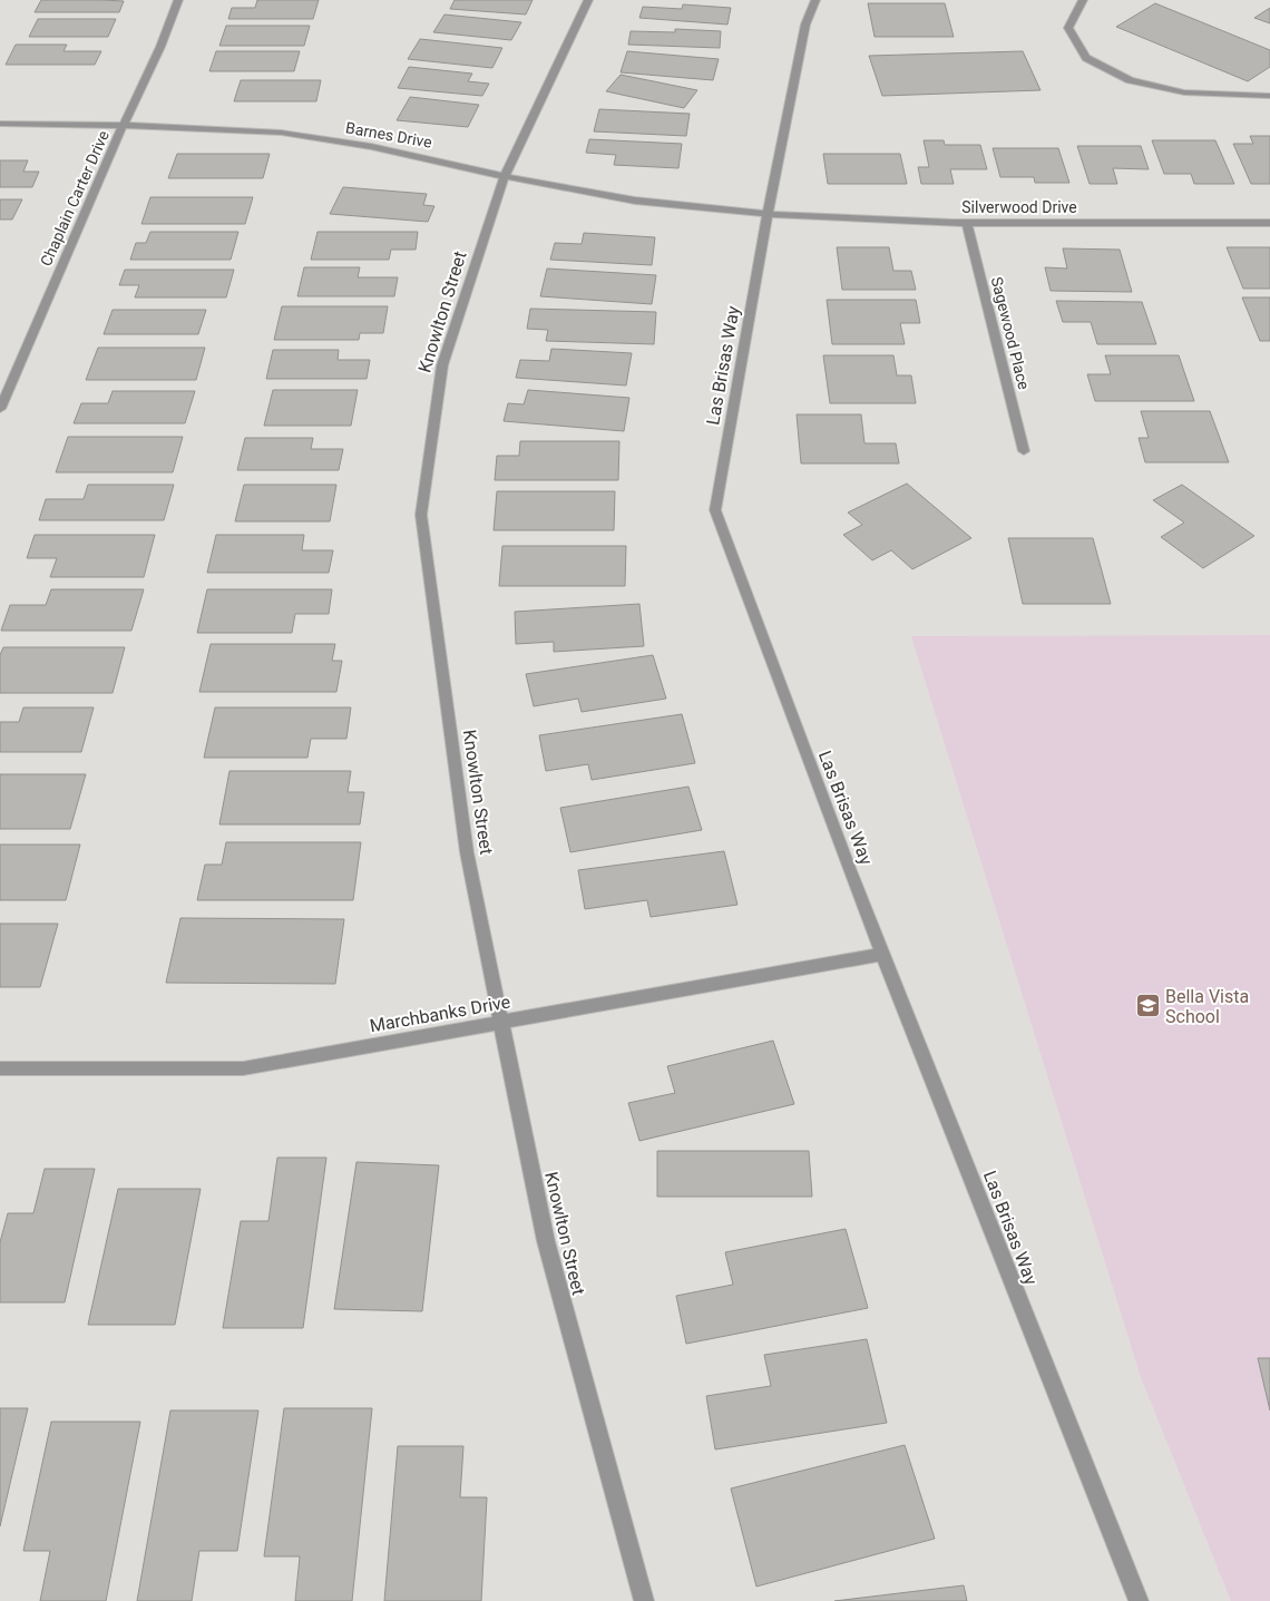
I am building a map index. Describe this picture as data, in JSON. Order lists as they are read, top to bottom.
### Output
{
  "streets": {
    "street": [
      "Barnes Drive",
      "Chaplain Carter Drive",
      "Silverwood Drive",
      "Knowlton Street",
      "Sagewood Place",
      "Las Brisas Way",
      "Marchbanks Drive"
    ]
  },
  "crossings": [
    ["Barnes Drive", "Chaplain Carter Drive"],
    ["Barnes Drive", "Silverwood Drive"],
    ["Barnes Drive", "Knowlton Street"],
    ["Barnes Drive", "Las Brisas Way"],
    ["Silverwood Drive", "Sagewood Place"],
    ["Silverwood Drive", "Las Brisas Way"],
    ["Knowlton Street", "Marchbanks Drive"],
    ["Las Brisas Way", "Marchbanks Drive"]
  ],
  "places": {
    "school or university": ["Bella Vista School"]
  }
}
